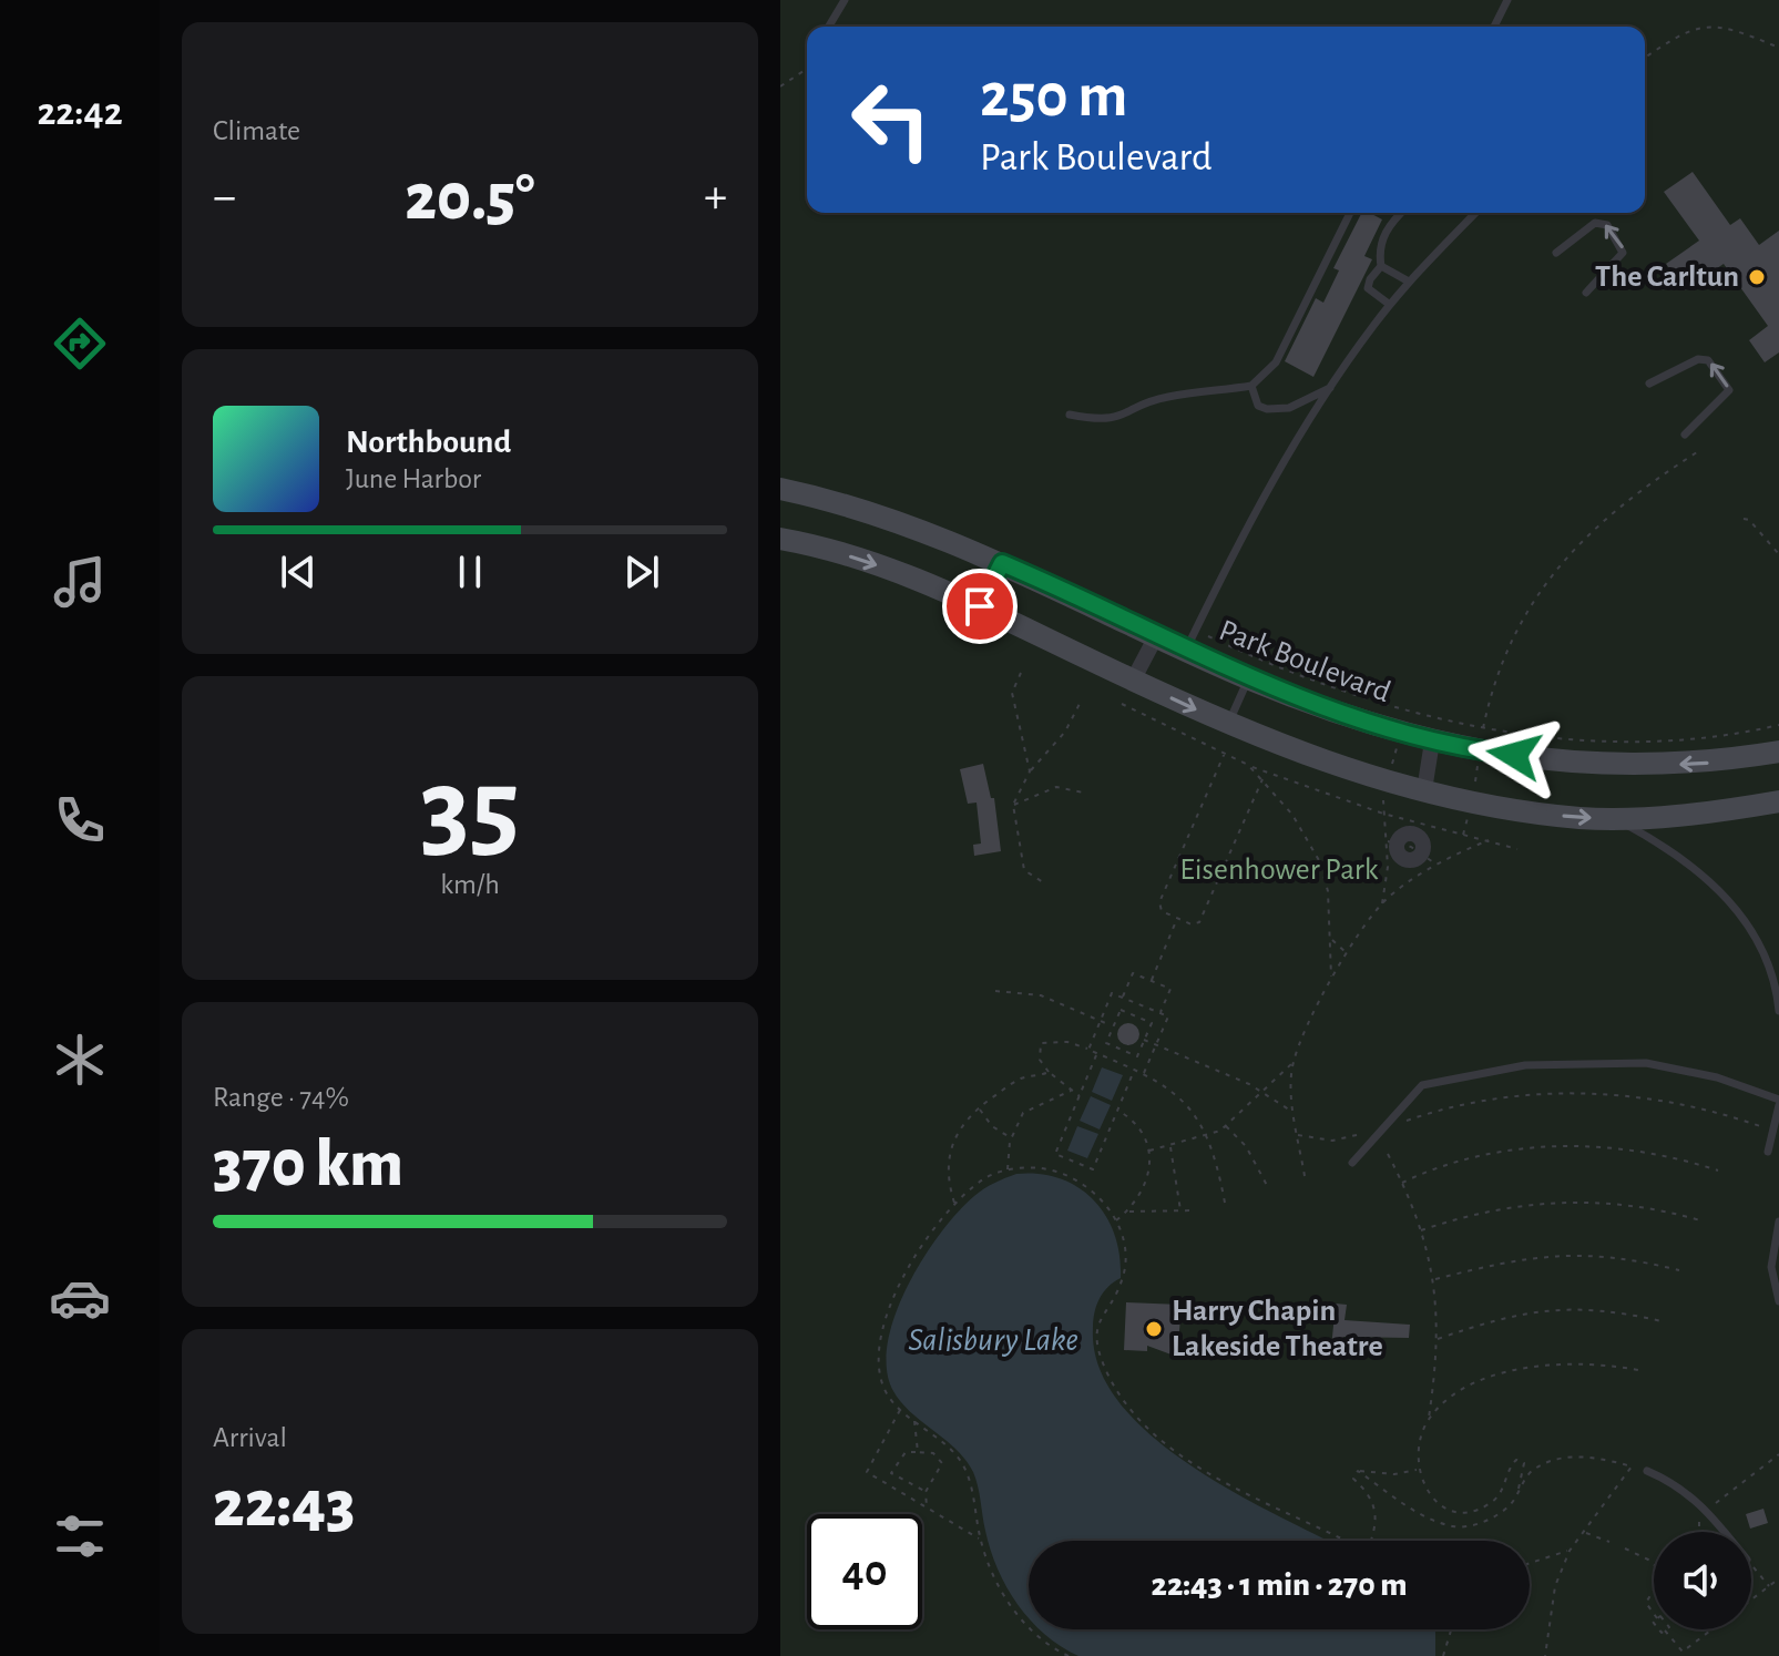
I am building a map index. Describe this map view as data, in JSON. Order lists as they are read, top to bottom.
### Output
{
  "streets": {
    "street": ["Park Boulevard"]
  },
  "water": ["Salisbury Lake"],
  "parks": ["Eisenhower Park"],
  "places": ["The Carltun", "Harry Chapin Lakeside Theatre"],
  "page": {
    "tabs": "22:42",
    "tile": [
      "Climate",
      ["35", "km/h"],
      ["Range · 74%", "370 km"],
      ["Arrival", "22:43"]
    ],
    "turn": ["250 m", "Park Boulevard"],
    "heat": ["−", "20.5°", "+"],
    "song": ["Northbound", "June Harbor"],
    "limit": "40",
    "trip": "22:43 · 1 min · 270 m"
  }
}
